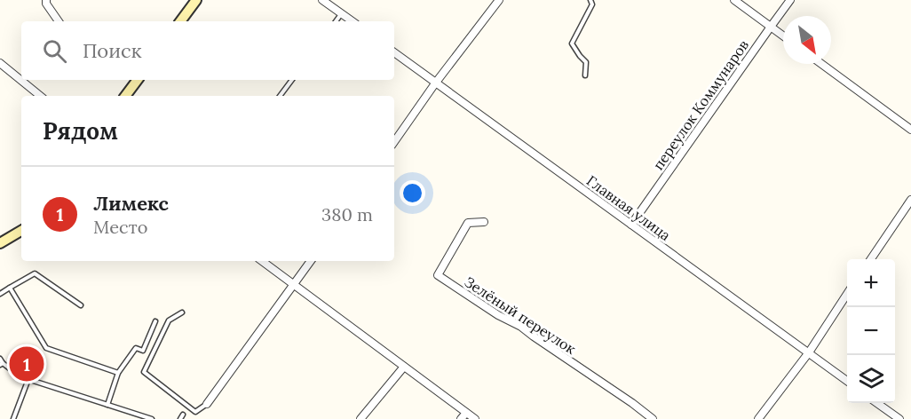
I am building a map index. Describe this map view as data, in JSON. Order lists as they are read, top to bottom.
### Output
{
  "streets": {
    "street": ["переулок Коммунаров", "Главная улица", "Зелёный переулок"]
  },
  "crossings": [
    ["переулок Коммунаров", "Главная улица"]
  ],
  "north": "bottom right",
  "page": {
    "search": "Поиск",
    "heading": "Рядом",
    "list": [
      {
        "mark": "1",
        "name": "Лимекс",
        "note": "Место",
        "value": "380 m"
      }
    ],
    "map_buttons": ["+", "−"],
    "pins": "1"
  }
}
